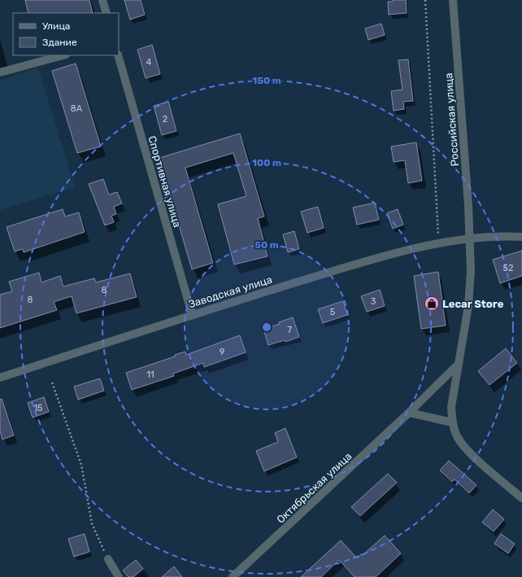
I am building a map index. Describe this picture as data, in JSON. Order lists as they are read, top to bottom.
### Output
{
  "streets": {
    "street": [
      "Российская улица",
      "Спортивная улица",
      "Заводская улица",
      "Октябрьская улица"
    ]
  },
  "crossings": [
    ["Российская улица", "Заводская улица"],
    ["Российская улица", "Октябрьская улица"],
    ["Спортивная улица", "Заводская улица"]
  ],
  "places": {
    "shop": ["Lecar Store"]
  },
  "house_numbers": [
    "4",
    "8А",
    "2",
    "52",
    "8",
    "8",
    "3",
    "5",
    "7",
    "9",
    "11",
    "15"
  ],
  "legend": ["Улица", "Здание"],
  "rings": ["150 m", "100 m", "50 m"]
}
